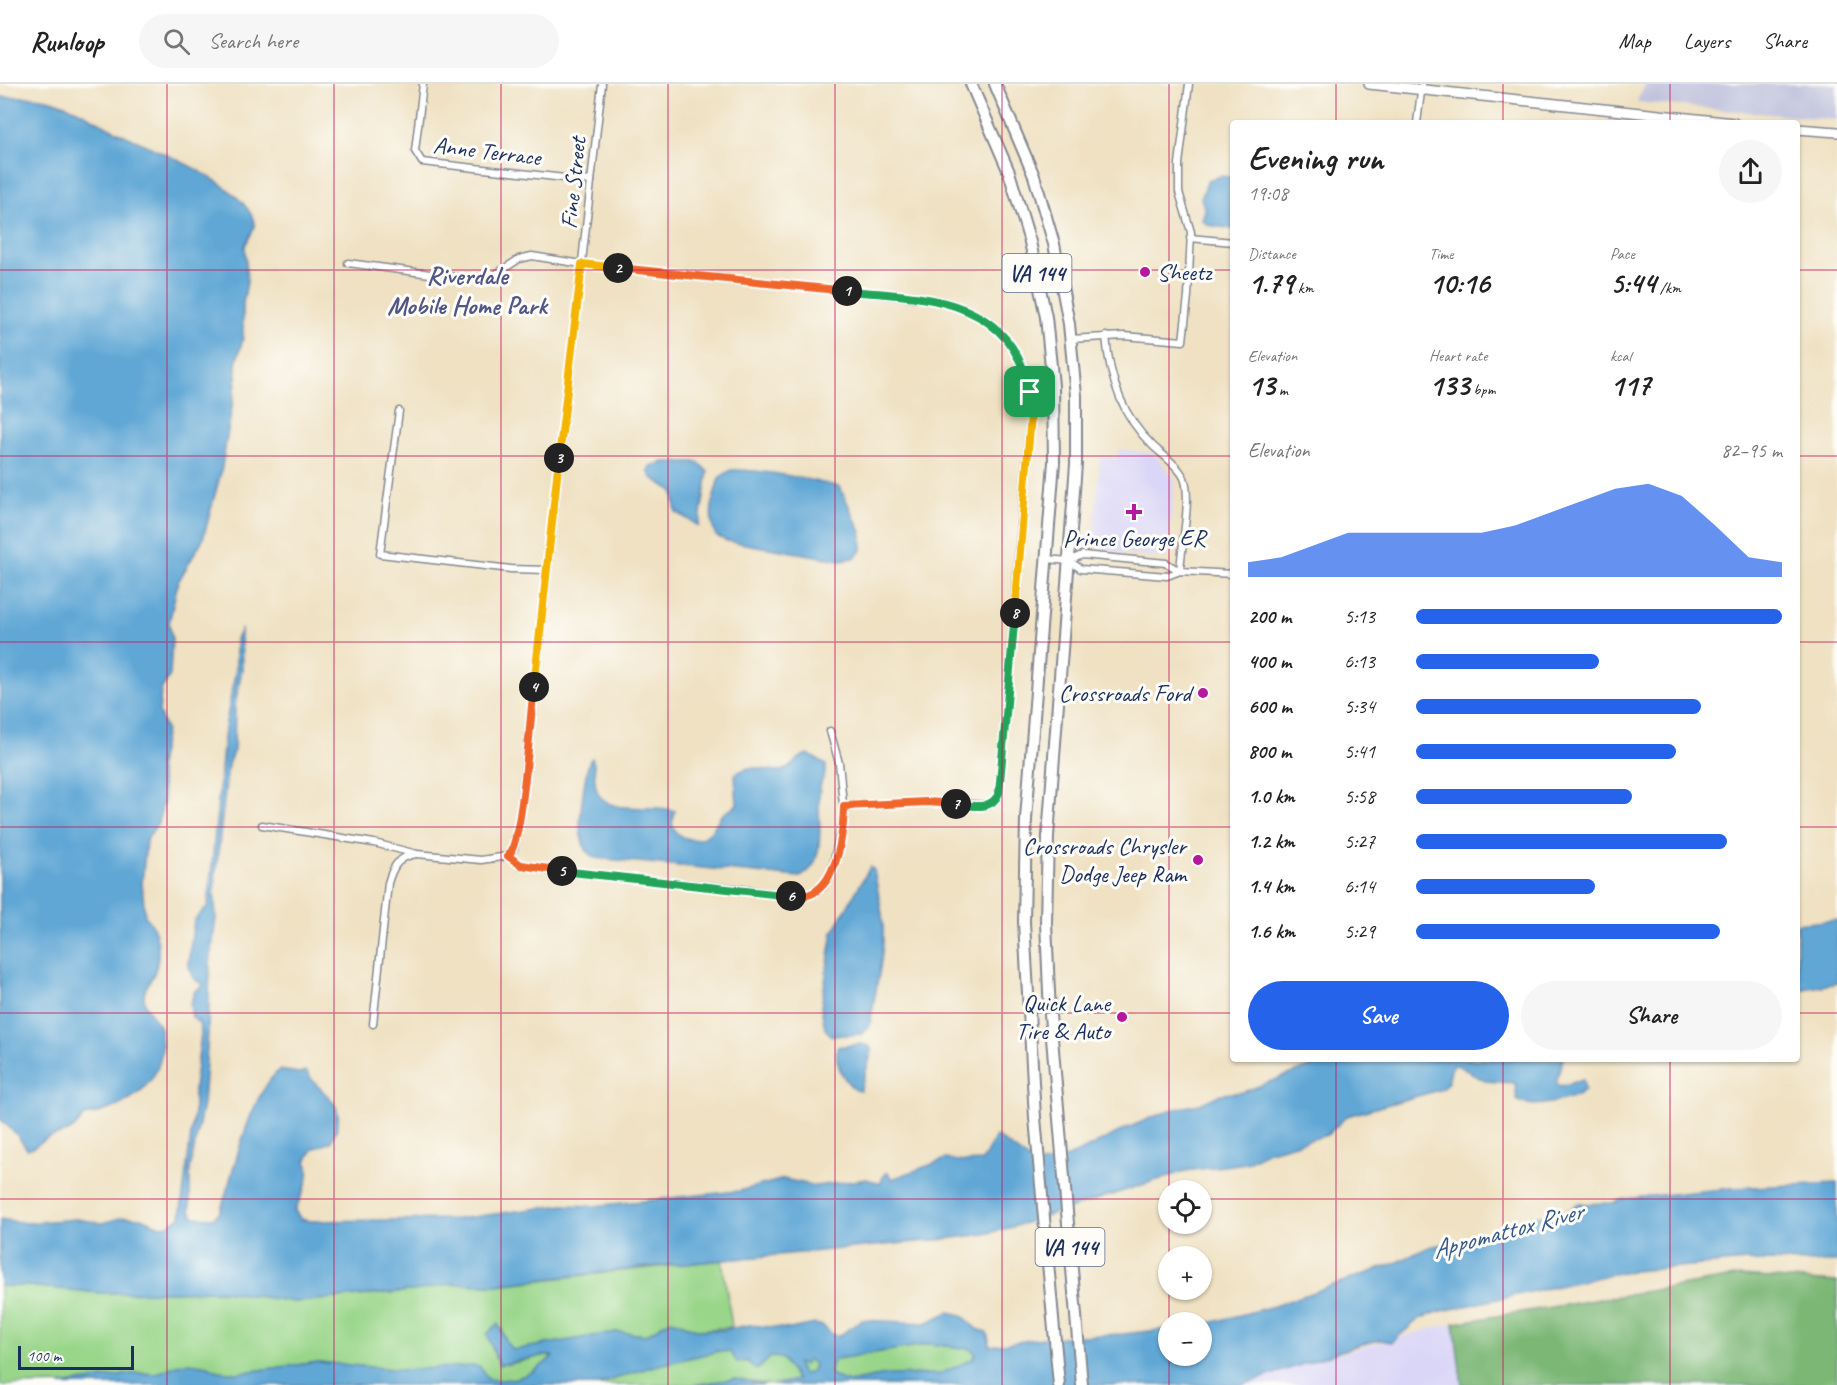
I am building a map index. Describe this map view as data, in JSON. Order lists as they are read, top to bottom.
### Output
{
  "streets": {
    "main road": ["VA 144"],
    "street": ["Anne Terrace", "Fine Street"]
  },
  "crossings": [
    ["Anne Terrace", "Fine Street"]
  ],
  "districts": ["Riverdale Mobile Home Park"],
  "water": ["Appomattox River"],
  "places": {
    "other": [
      "Sheetz",
      "Crossroads Ford",
      "Crossroads Chrysler Dodge Jeep Ram",
      "Quick Lane Tire & Auto"
    ],
    "health": ["Prince George ER"]
  },
  "scale_bar": "100 m",
  "page": {
    "header": "Runloop",
    "search": "Search here",
    "nav": ["Map", "Layers", "Share"],
    "heading": ["Evening run", "19:08"],
    "stats": [
      ["Distance", "1.79 km"],
      ["Time", "10:16"],
      ["Pace", "5:44 /km"],
      ["Elevation", "13 m"],
      ["Heart rate", "133 bpm"],
      ["kcal", "117"]
    ],
    "pins": [
      "2",
      "1",
      "3",
      "8",
      "4",
      "7",
      "5",
      "6"
    ],
    "chart": ["Elevation", "82–95 m"],
    "list": [
      {
        "name": "200 m",
        "note": "5:13"
      },
      {
        "name": "400 m",
        "note": "6:13"
      },
      {
        "name": "600 m",
        "note": "5:34"
      },
      {
        "name": "800 m",
        "note": "5:41"
      },
      {
        "name": "1.0 km",
        "note": "5:58"
      },
      {
        "name": "1.2 km",
        "note": "5:27"
      },
      {
        "name": "1.4 km",
        "note": "6:14"
      },
      {
        "name": "1.6 km",
        "note": "5:29"
      }
    ],
    "buttons": ["Save", "Share"],
    "map_buttons": ["+", "−"],
    "scale": "100 m"
  }
}
